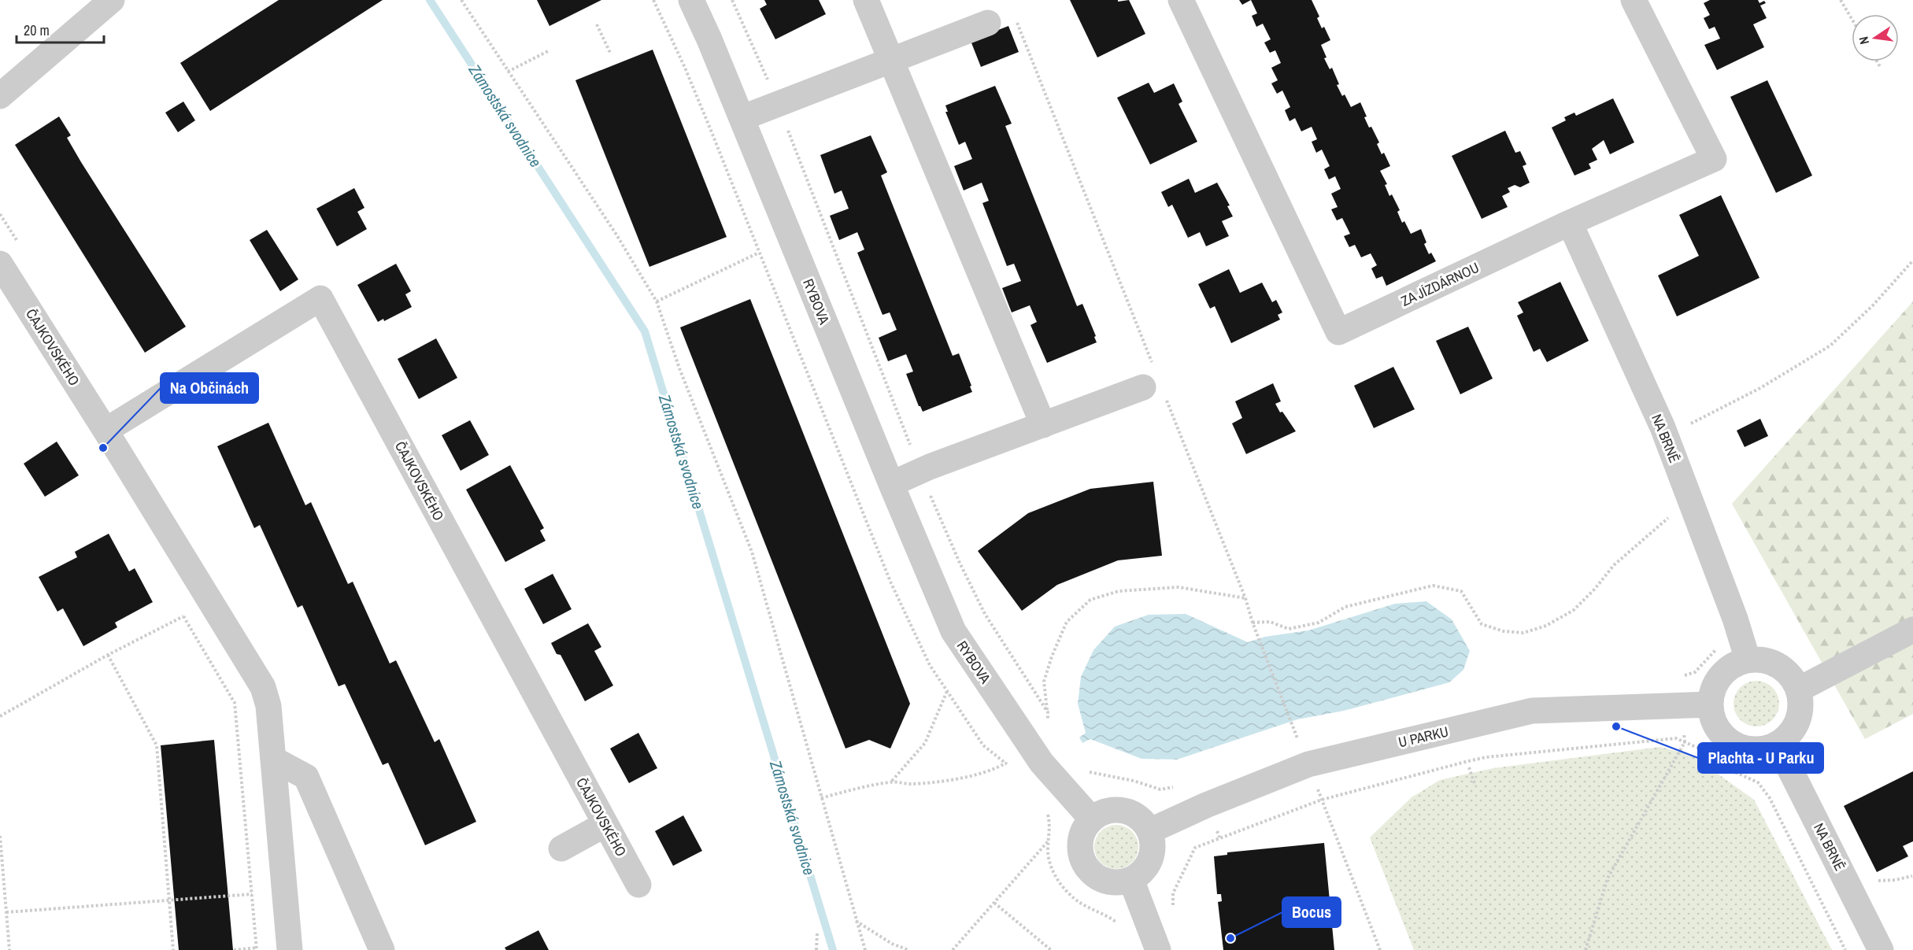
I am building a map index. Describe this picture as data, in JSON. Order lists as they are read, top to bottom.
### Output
{
  "streets": {
    "street": [
      "ZA JÍZDÁRNOU",
      "RYBOVA",
      "ČAJKOVSKÉHO",
      "NA BRNĚ",
      "U PARKU"
    ]
  },
  "crossings": [
    ["ZA JÍZDÁRNOU", "NA BRNĚ"],
    ["RYBOVA", "U PARKU"],
    ["NA BRNĚ", "U PARKU"]
  ],
  "water": ["Zámostská svodnice"],
  "places": ["Na Občinách", "Plachta - U Parku", "Bocus"],
  "scale_bar": "20 m",
  "north": "left"
}
